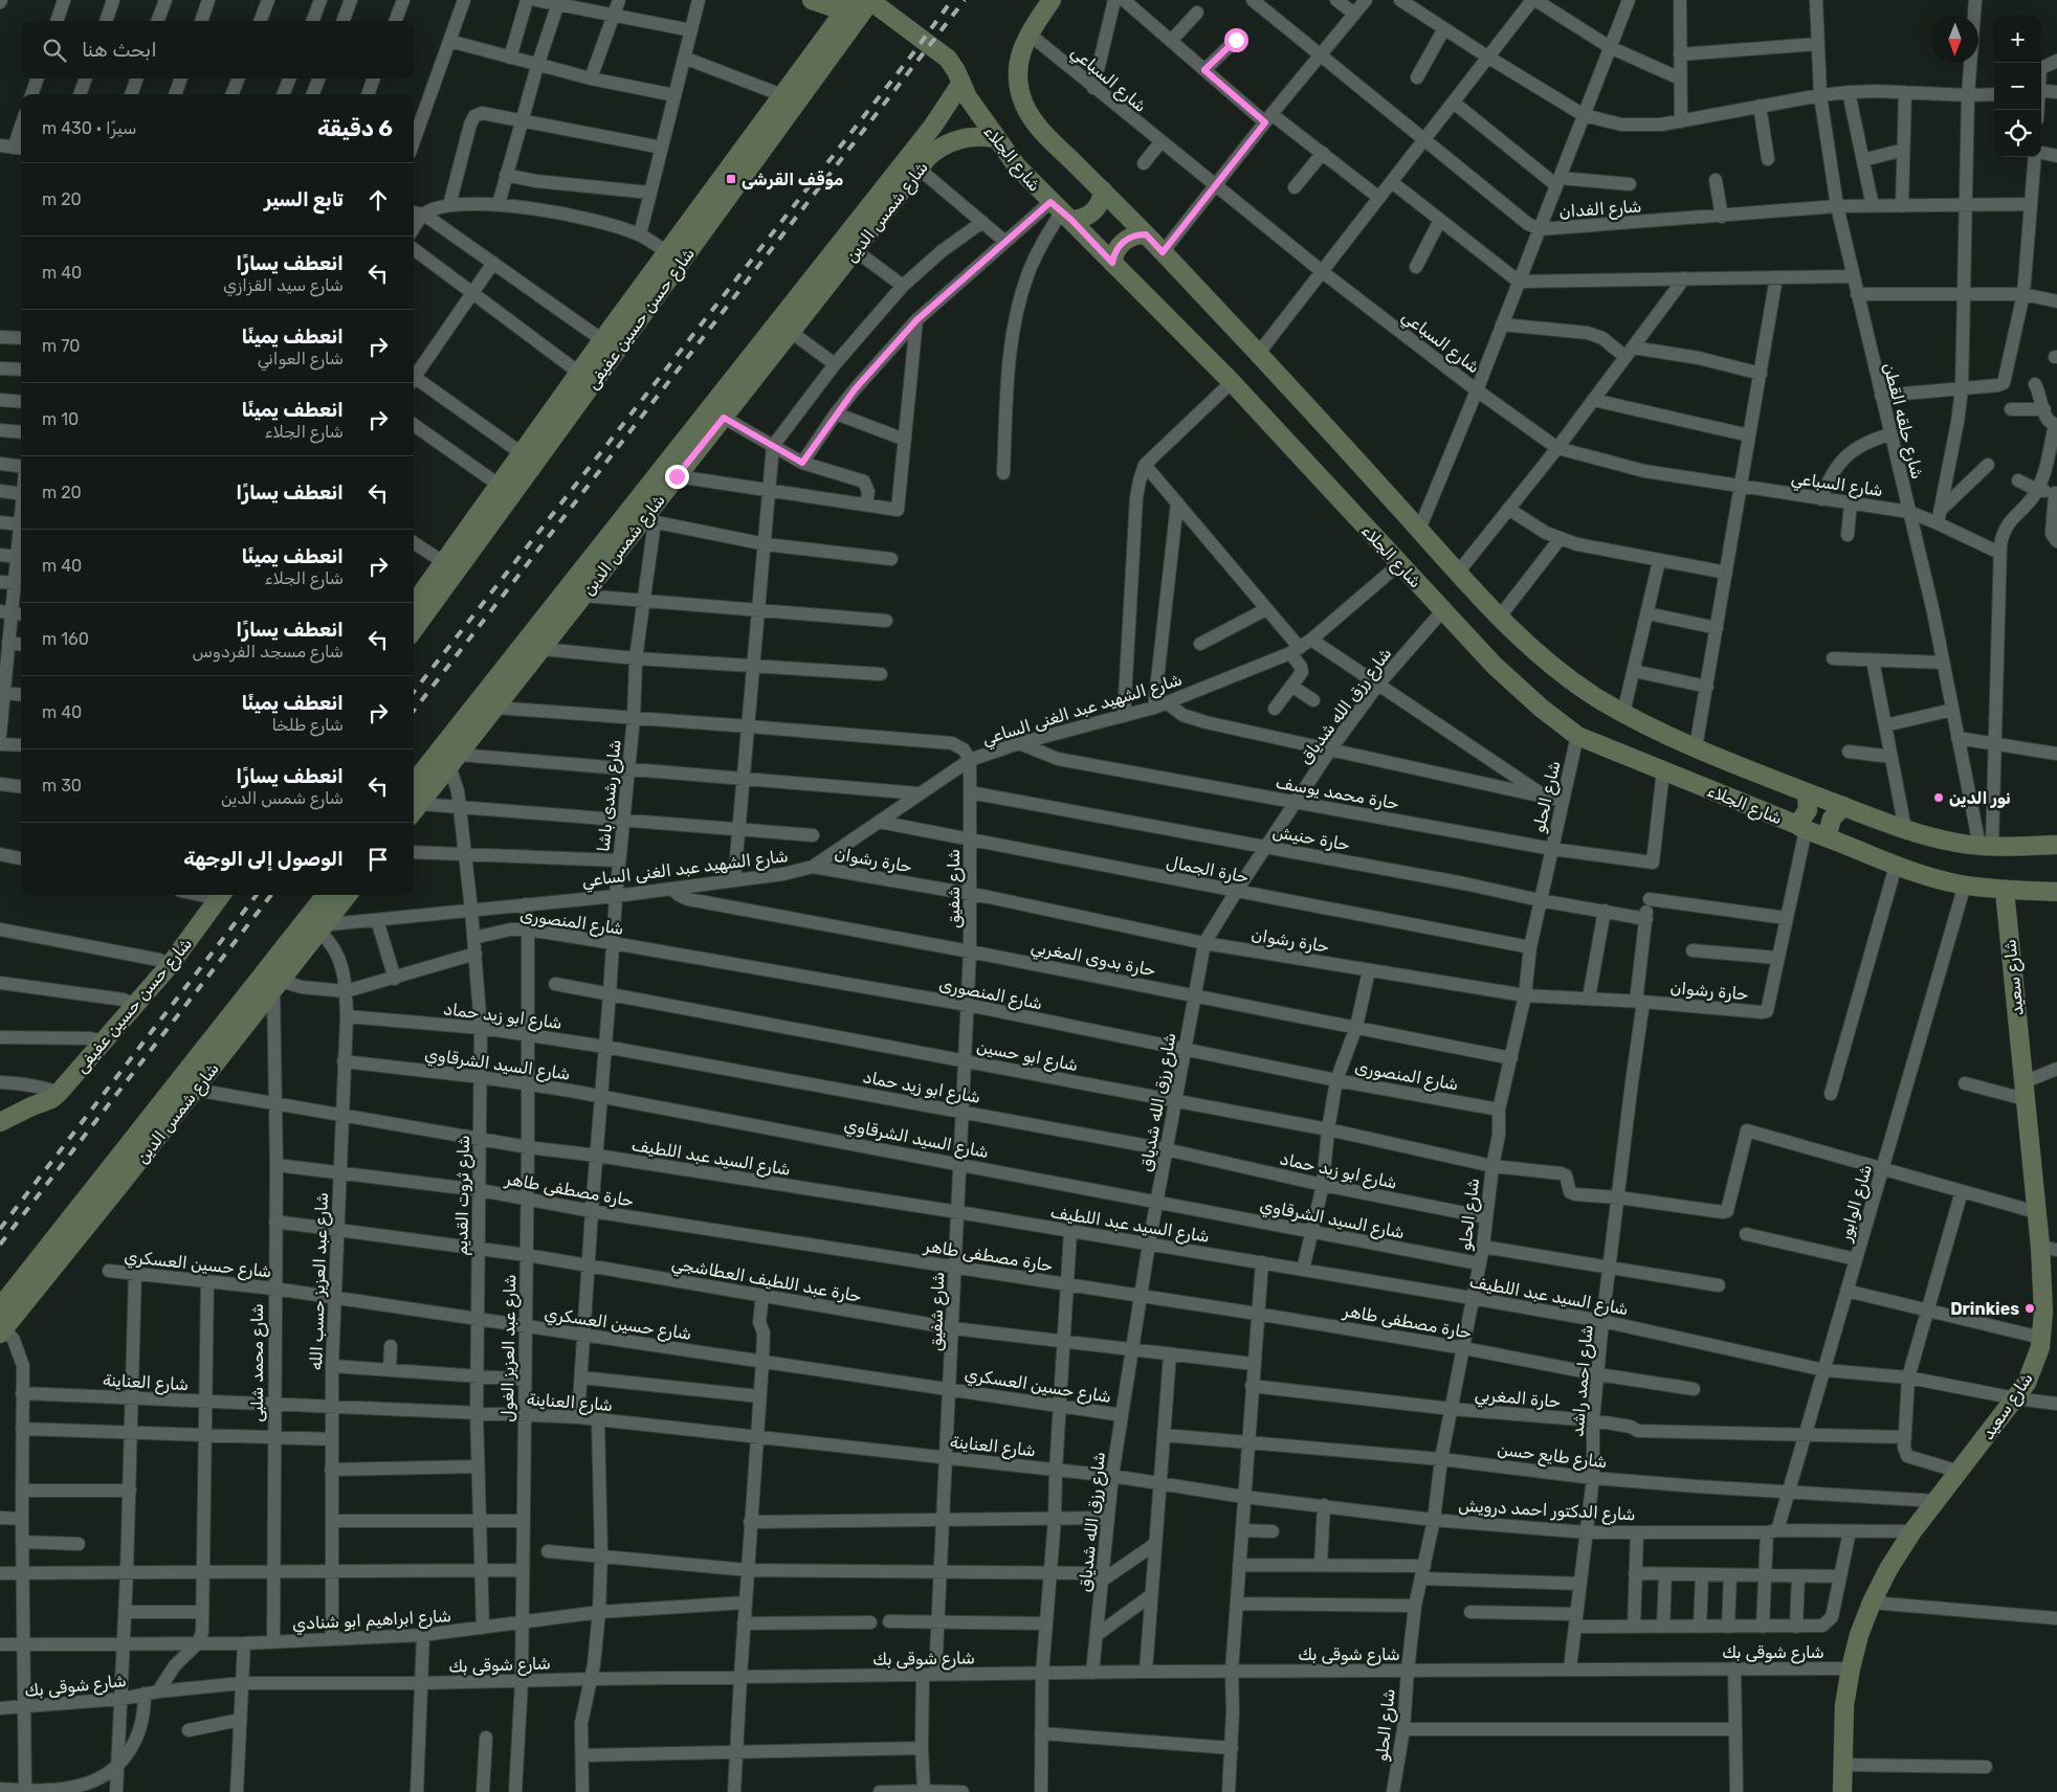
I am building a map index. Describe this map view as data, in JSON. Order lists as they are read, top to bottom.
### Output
{
  "streets": {
    "street": [
      "شارع السباعي",
      "شارع الجلاء",
      "شارع الفدان",
      "شارع شمس الدين",
      "شارع حسن حسين عفيفى",
      "شارع حلقه القطن",
      "شارع رزق الله شدياق",
      "شارع الشهيد عبد الغنى الساعي",
      "حارة محمد يوسف",
      "شارع رشدى باشا",
      "شارع الحلو",
      "حارة حنيش",
      "حارة رشوان",
      "حارة الجمال",
      "شارع شفيق",
      "شارع المنصورى",
      "حارة بدوى المغربي",
      "شارع سعيد",
      "شارع ابو زيد حماد",
      "شارع ابو حسين",
      "شارع السيد الشرقاوي",
      "شارع السيد عبد اللطيف",
      "حارة مصطفى طاهر",
      "شارع ثروت القديم",
      "شارع الوابور",
      "شارع حسين العسكري",
      "حارة عبد اللطيف العطاشجي",
      "شارع عبد العزيز حسب الله",
      "شارع عبد العزيز الغول",
      "شارع محمد شلبى",
      "شارع احمد راشد",
      "شارع العناينة",
      "حارة المغربي",
      "شارع طايع حسن",
      "شارع الدكتور احمد درويش",
      "شارع ابراهيم ابو شنادي",
      "شارع شوقى بك"
    ]
  },
  "crossings": [
    ["شارع السباعي", "شارع الجلاء"],
    ["شارع السباعي", "شارع حلقه القطن"],
    ["شارع الجلاء", "شارع شمس الدين"],
    ["شارع الجلاء", "شارع حسن حسين عفيفى"],
    ["شارع الجلاء", "شارع حلقه القطن"],
    ["شارع الجلاء", "شارع رزق الله شدياق"],
    ["شارع الجلاء", "شارع الشهيد عبد الغنى الساعي"],
    ["شارع الجلاء", "حارة محمد يوسف"],
    ["شارع الجلاء", "شارع الحلو"],
    ["شارع الجلاء", "شارع سعيد"],
    ["شارع الجلاء", "شارع الوابور"],
    ["شارع الفدان", "شارع حلقه القطن"],
    ["شارع شمس الدين", "شارع الشهيد عبد الغنى الساعي"],
    ["شارع شمس الدين", "شارع رشدى باشا"],
    ["شارع شمس الدين", "شارع السيد عبد اللطيف"],
    ["شارع شمس الدين", "شارع ثروت القديم"],
    ["شارع شمس الدين", "شارع عبد العزيز حسب الله"],
    ["شارع شمس الدين", "شارع محمد شلبى"],
    ["شارع رزق الله شدياق", "حارة محمد يوسف"],
    ["شارع رزق الله شدياق", "حارة حنيش"],
    ["شارع رزق الله شدياق", "حارة رشوان"],
    ["شارع رزق الله شدياق", "حارة الجمال"],
    ["شارع رزق الله شدياق", "شارع المنصورى"],
    ["شارع رزق الله شدياق", "حارة بدوى المغربي"],
    ["شارع رزق الله شدياق", "شارع ابو زيد حماد"],
    ["شارع رزق الله شدياق", "شارع ابو حسين"],
    ["شارع رزق الله شدياق", "شارع السيد الشرقاوي"],
    ["شارع رزق الله شدياق", "شارع السيد عبد اللطيف"],
    ["شارع رزق الله شدياق", "حارة مصطفى طاهر"],
    ["شارع رزق الله شدياق", "شارع حسين العسكري"],
    ["شارع رزق الله شدياق", "حارة عبد اللطيف العطاشجي"],
    ["شارع رزق الله شدياق", "شارع العناينة"],
    ["شارع رزق الله شدياق", "شارع شوقى بك"],
    ["شارع الشهيد عبد الغنى الساعي", "حارة محمد يوسف"],
    ["شارع الشهيد عبد الغنى الساعي", "شارع رشدى باشا"],
    ["شارع الشهيد عبد الغنى الساعي", "حارة رشوان"],
    ["شارع الشهيد عبد الغنى الساعي", "حارة الجمال"],
    ["شارع الشهيد عبد الغنى الساعي", "شارع شفيق"],
    ["شارع الشهيد عبد الغنى الساعي", "حارة بدوى المغربي"],
    ["شارع الشهيد عبد الغنى الساعي", "شارع ثروت القديم"],
    ["شارع الشهيد عبد الغنى الساعي", "شارع عبد العزيز حسب الله"],
    ["شارع الشهيد عبد الغنى الساعي", "شارع عبد العزيز الغول"],
    ["حارة محمد يوسف", "شارع الحلو"],
    ["شارع رشدى باشا", "شارع المنصورى"],
    ["شارع رشدى باشا", "شارع ابو زيد حماد"],
    ["شارع رشدى باشا", "شارع ابو حسين"],
    ["شارع رشدى باشا", "شارع السيد الشرقاوي"],
    ["شارع رشدى باشا", "شارع السيد عبد اللطيف"],
    ["شارع رشدى باشا", "حارة مصطفى طاهر"],
    ["شارع رشدى باشا", "شارع حسين العسكري"],
    ["شارع رشدى باشا", "حارة عبد اللطيف العطاشجي"],
    ["شارع رشدى باشا", "شارع العناينة"],
    ["شارع الحلو", "حارة حنيش"],
    ["شارع الحلو", "حارة رشوان"],
    ["شارع الحلو", "حارة الجمال"],
    ["شارع الحلو", "شارع المنصورى"],
    ["شارع الحلو", "حارة بدوى المغربي"],
    ["شارع الحلو", "شارع ابو زيد حماد"],
    ["شارع الحلو", "شارع ابو حسين"],
    ["شارع الحلو", "شارع السيد الشرقاوي"],
    ["شارع الحلو", "شارع السيد عبد اللطيف"],
    ["شارع الحلو", "حارة مصطفى طاهر"],
    ["شارع الحلو", "حارة المغربي"],
    ["شارع الحلو", "شارع طايع حسن"],
    ["شارع الحلو", "شارع الدكتور احمد درويش"],
    ["شارع الحلو", "شارع شوقى بك"],
    ["حارة حنيش", "شارع شفيق"],
    ["حارة حنيش", "شارع احمد راشد"],
    ["حارة رشوان", "شارع شفيق"],
    ["حارة رشوان", "شارع احمد راشد"],
    ["حارة الجمال", "شارع شفيق"],
    ["شارع شفيق", "شارع المنصورى"],
    ["شارع شفيق", "حارة بدوى المغربي"],
    ["شارع شفيق", "شارع ابو زيد حماد"],
    ["شارع شفيق", "شارع ابو حسين"],
    ["شارع شفيق", "شارع السيد الشرقاوي"],
    ["شارع شفيق", "شارع السيد عبد اللطيف"],
    ["شارع شفيق", "حارة مصطفى طاهر"],
    ["شارع شفيق", "شارع حسين العسكري"],
    ["شارع شفيق", "حارة عبد اللطيف العطاشجي"],
    ["شارع شفيق", "شارع العناينة"],
    ["شارع شفيق", "شارع شوقى بك"],
    ["شارع المنصورى", "شارع ثروت القديم"],
    ["شارع المنصورى", "شارع عبد العزيز الغول"],
    ["شارع سعيد", "شارع السيد عبد اللطيف"],
    ["شارع سعيد", "شارع طايع حسن"],
    ["شارع سعيد", "شارع الدكتور احمد درويش"],
    ["شارع سعيد", "شارع شوقى بك"],
    ["شارع ابو زيد حماد", "شارع ثروت القديم"],
    ["شارع ابو زيد حماد", "شارع عبد العزيز حسب الله"],
    ["شارع ابو زيد حماد", "شارع عبد العزيز الغول"],
    ["شارع ابو حسين", "شارع احمد راشد"],
    ["شارع السيد الشرقاوي", "شارع ثروت القديم"],
    ["شارع السيد الشرقاوي", "شارع عبد العزيز حسب الله"],
    ["شارع السيد الشرقاوي", "شارع عبد العزيز الغول"],
    ["شارع السيد عبد اللطيف", "شارع ثروت القديم"],
    ["شارع السيد عبد اللطيف", "شارع الوابور"],
    ["شارع السيد عبد اللطيف", "شارع عبد العزيز حسب الله"],
    ["شارع السيد عبد اللطيف", "شارع عبد العزيز الغول"],
    ["شارع السيد عبد اللطيف", "شارع محمد شلبى"],
    ["شارع السيد عبد اللطيف", "شارع احمد راشد"],
    ["حارة مصطفى طاهر", "شارع ثروت القديم"],
    ["حارة مصطفى طاهر", "شارع عبد العزيز حسب الله"],
    ["حارة مصطفى طاهر", "شارع عبد العزيز الغول"],
    ["حارة مصطفى طاهر", "شارع محمد شلبى"],
    ["حارة مصطفى طاهر", "شارع احمد راشد"],
    ["شارع ثروت القديم", "شارع حسين العسكري"],
    ["شارع ثروت القديم", "حارة عبد اللطيف العطاشجي"],
    ["شارع ثروت القديم", "شارع العناينة"],
    ["شارع ثروت القديم", "شارع ابراهيم ابو شنادي"],
    ["شارع الوابور", "حارة المغربي"],
    ["شارع الوابور", "شارع طايع حسن"],
    ["شارع الوابور", "شارع الدكتور احمد درويش"],
    ["شارع حسين العسكري", "شارع عبد العزيز حسب الله"],
    ["شارع حسين العسكري", "شارع عبد العزيز الغول"],
    ["شارع حسين العسكري", "شارع محمد شلبى"],
    ["حارة عبد اللطيف العطاشجي", "شارع عبد العزيز حسب الله"],
    ["حارة عبد اللطيف العطاشجي", "شارع عبد العزيز الغول"],
    ["حارة عبد اللطيف العطاشجي", "شارع محمد شلبى"],
    ["شارع عبد العزيز حسب الله", "شارع العناينة"],
    ["شارع عبد العزيز حسب الله", "شارع ابراهيم ابو شنادي"],
    ["شارع عبد العزيز الغول", "شارع العناينة"],
    ["شارع عبد العزيز الغول", "شارع ابراهيم ابو شنادي"],
    ["شارع عبد العزيز الغول", "شارع شوقى بك"],
    ["شارع محمد شلبى", "شارع العناينة"],
    ["شارع محمد شلبى", "شارع ابراهيم ابو شنادي"],
    ["شارع احمد راشد", "حارة المغربي"],
    ["شارع احمد راشد", "شارع طايع حسن"],
    ["شارع احمد راشد", "شارع الدكتور احمد درويش"],
    ["شارع احمد راشد", "شارع شوقى بك"],
    ["شارع العناينة", "شارع الدكتور احمد درويش"]
  ],
  "places": {
    "transit": ["موقف القرشى"],
    "other": ["نور الدين", "Drinkies"]
  },
  "north": "bottom",
  "page": {
    "map_buttons": ["+", "−"],
    "search": "ابحث هنا",
    "heading": ["6 دقيقة", "سيرًا · 430 m"],
    "list": [
      ["تابع السير", "20 m"],
      ["انعطف يسارًا", "شارع سيد القزازي", "40 m"],
      ["انعطف يمينًا", "شارع العواني", "70 m"],
      ["انعطف يمينًا", "شارع الجلاء", "10 m"],
      ["انعطف يسارًا", "20 m"],
      ["انعطف يمينًا", "شارع الجلاء", "40 m"],
      ["انعطف يسارًا", "شارع مسجد الفردوس", "160 m"],
      ["انعطف يمينًا", "شارع طلخا", "40 m"],
      ["انعطف يسارًا", "شارع شمس الدين", "30 m"],
      "الوصول إلى الوجهة"
    ]
  }
}
